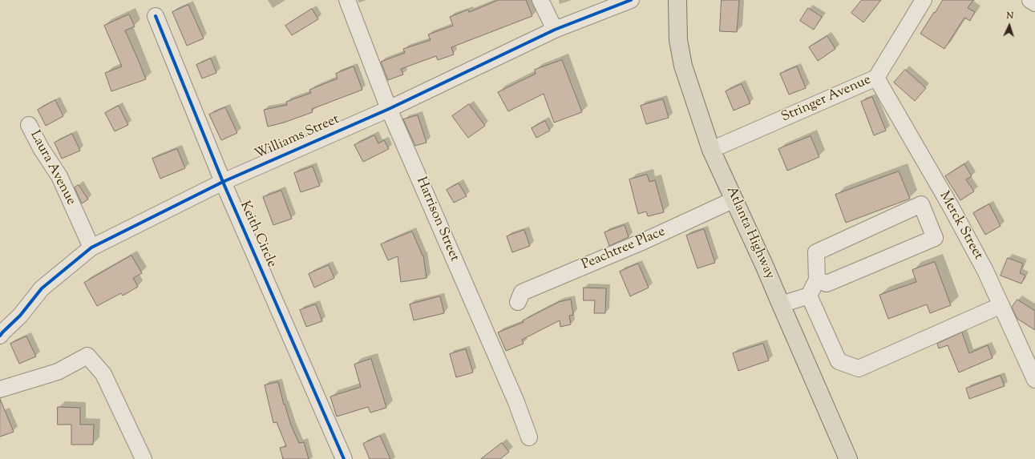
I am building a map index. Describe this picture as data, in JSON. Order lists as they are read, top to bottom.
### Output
{
  "streets": {
    "main road": ["Atlanta Highway"],
    "street": [
      "Stringer Avenue",
      "Williams Street",
      "Laura Avenue",
      "Harrison Street",
      "Merck Street",
      "Keith Circle",
      "Peachtree Place"
    ]
  },
  "crossings": [
    ["Stringer Avenue", "Merck Street"],
    ["Stringer Avenue", "Atlanta Highway"],
    ["Williams Street", "Laura Avenue"],
    ["Williams Street", "Harrison Street"],
    ["Williams Street", "Keith Circle"],
    ["Atlanta Highway", "Peachtree Place"]
  ],
  "north": "top"
}
